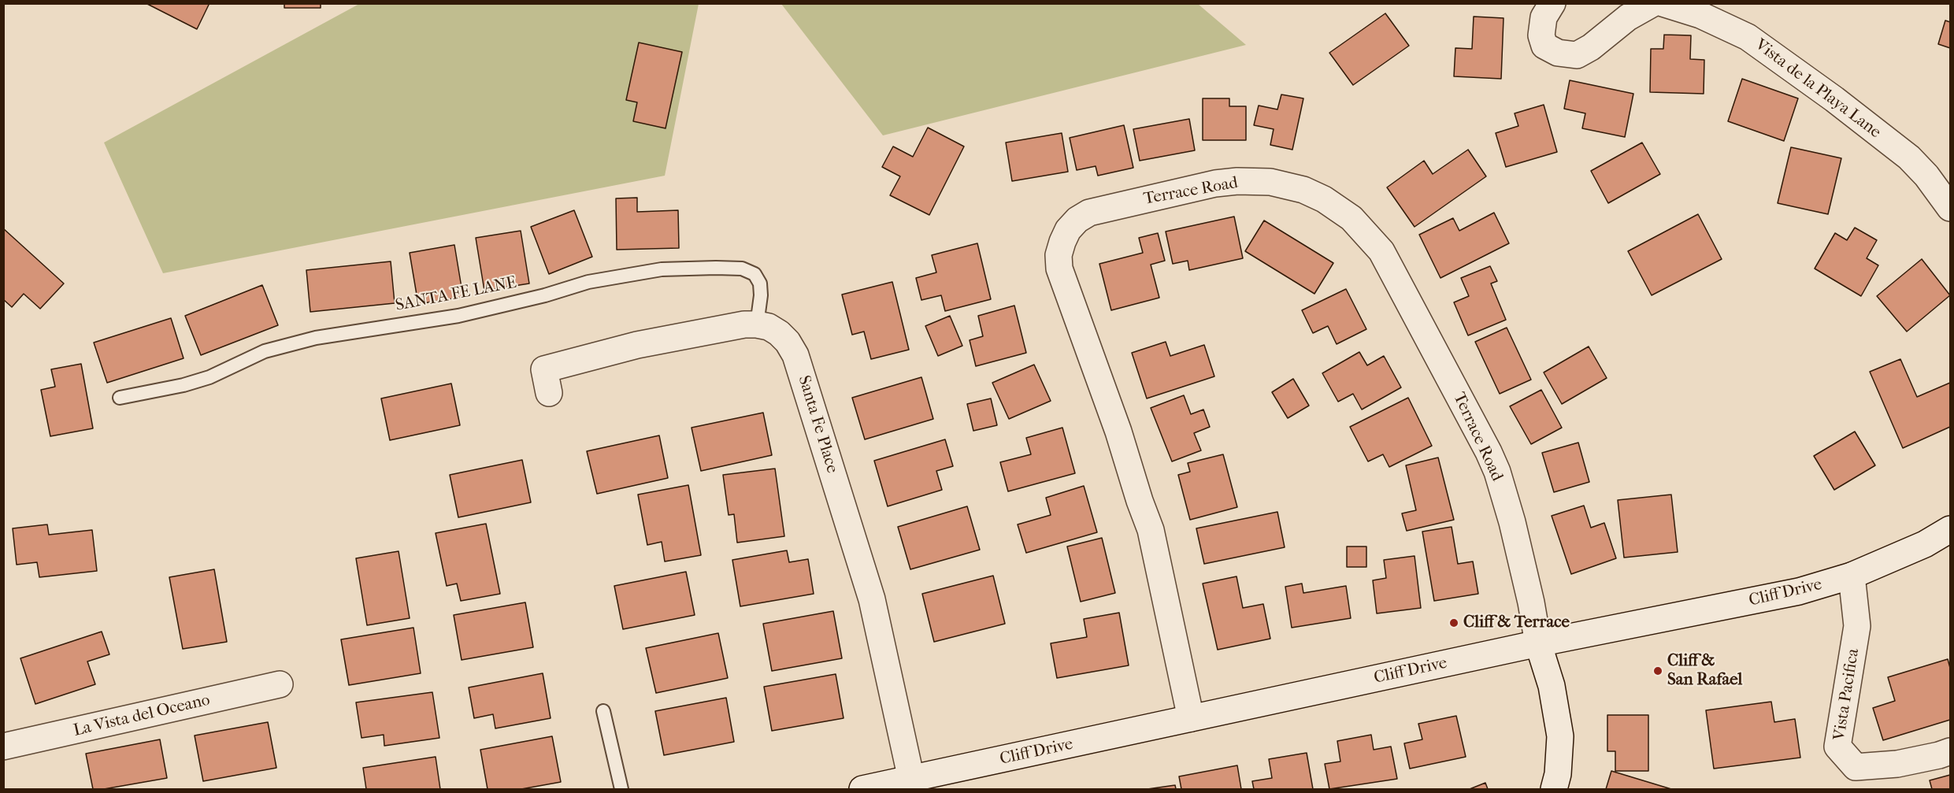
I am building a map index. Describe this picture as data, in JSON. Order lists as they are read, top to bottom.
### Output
{
  "streets": {
    "street": [
      "Vista de la Playa Lane",
      "Terrace Road",
      "Santa Fe Place",
      "Cliff Drive",
      "Vista Pacifica",
      "La Vista del Oceano"
    ],
    "lane": ["SANTA FE LANE"]
  },
  "crossings": [
    ["Terrace Road", "Cliff Drive"],
    ["SANTA FE LANE", "Santa Fe Place"],
    ["Santa Fe Place", "Cliff Drive"],
    ["Cliff Drive", "Vista Pacifica"]
  ],
  "places": ["Cliff & Terrace", "Cliff & San Rafael"]
}
